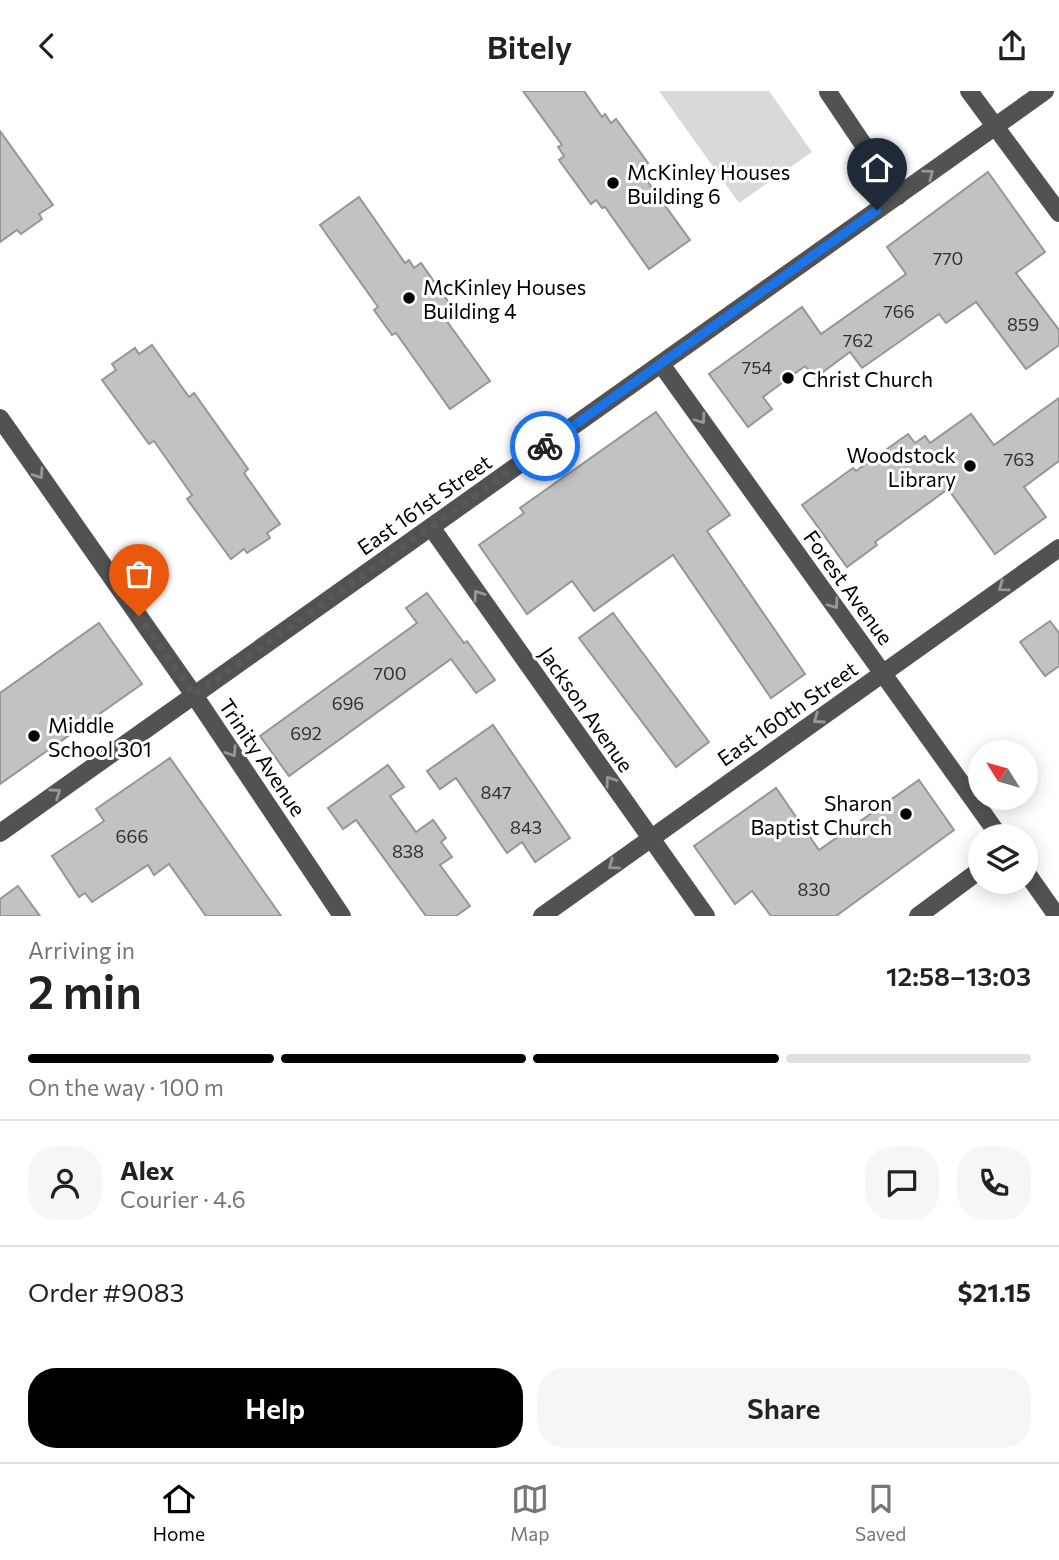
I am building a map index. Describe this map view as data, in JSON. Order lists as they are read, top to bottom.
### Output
{
  "streets": {
    "street": [
      "East 161st Street",
      "Forest Avenue",
      "Jackson Avenue",
      "East 160th Street",
      "Trinity Avenue"
    ]
  },
  "crossings": [
    ["East 161st Street", "Forest Avenue"],
    ["East 161st Street", "Jackson Avenue"],
    ["East 161st Street", "Trinity Avenue"],
    ["Forest Avenue", "East 160th Street"],
    ["Jackson Avenue", "East 160th Street"]
  ],
  "one_way": [
    "Forest Avenue",
    "Jackson Avenue",
    "East 160th Street",
    "Trinity Avenue"
  ],
  "places": [
    "McKinley Houses Building 6",
    "McKinley Houses Building 4",
    "Christ Church",
    "Woodstock Library",
    "Middle School 301",
    "Sharon Baptist Church"
  ],
  "house_numbers": [
    "770",
    "766",
    "859",
    "762",
    "754",
    "763",
    "700",
    "696",
    "692",
    "847",
    "843",
    "666",
    "838",
    "830"
  ],
  "north": "top left",
  "page": {
    "header": "Bitely",
    "heading": ["2 min", "Arriving in", "12:58–13:03"],
    "panel": [
      "Alex",
      "Courier · 4.6",
      "Order #9083",
      "$21.15"
    ],
    "bar": "On the way · 100 m",
    "buttons": ["Help", "Share"],
    "tabs": ["Home", "Map", "Saved"]
  }
}
